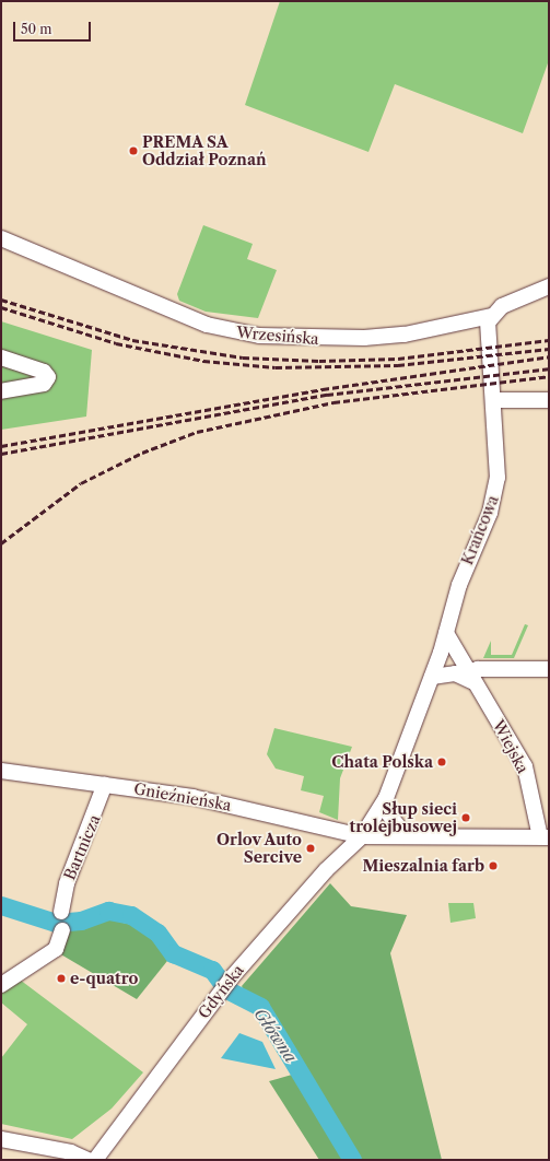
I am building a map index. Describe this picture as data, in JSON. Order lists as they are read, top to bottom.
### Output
{
  "streets": {
    "street": [
      "Wrzesińska",
      "Krańcowa",
      "Wiejska",
      "Gnieźnieńska",
      "Bartnicza",
      "Gdyńska"
    ]
  },
  "crossings": [
    ["Wrzesińska", "Krańcowa"],
    ["Krańcowa", "Wiejska"],
    ["Krańcowa", "Gnieźnieńska"],
    ["Krańcowa", "Gdyńska"],
    ["Gnieźnieńska", "Bartnicza"],
    ["Gnieźnieńska", "Gdyńska"]
  ],
  "water": ["Główna"],
  "places": [
    "PREMA SA Oddział Poznań",
    "Chata Polska",
    "Słup sieci trolejbusowej",
    "Orlov Auto Sercive",
    "Mieszalnia farb",
    "e-quatro"
  ],
  "scale_bar": "50 m"
}
